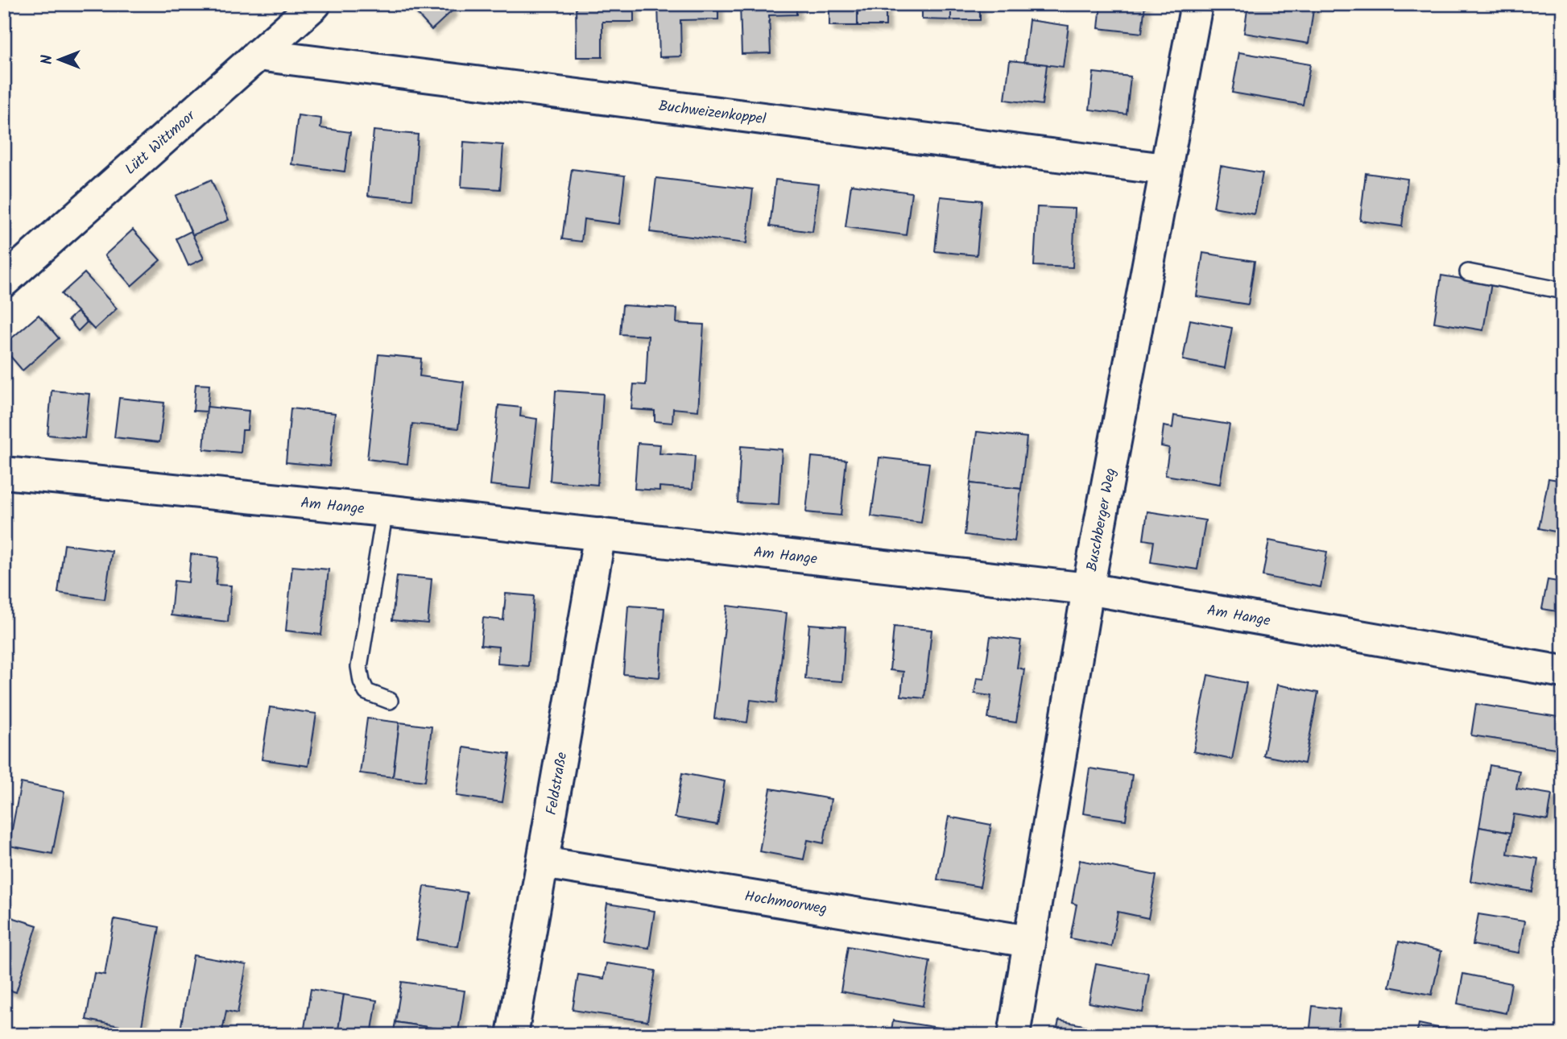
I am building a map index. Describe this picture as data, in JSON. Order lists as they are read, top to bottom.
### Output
{
  "streets": {
    "street": [
      "Buchweizenkoppel",
      "Lütt Wittmoor",
      "Am Hange",
      "Buschberger Weg",
      "Feldstraße",
      "Hochmoorweg"
    ]
  },
  "crossings": [
    ["Buchweizenkoppel", "Lütt Wittmoor"],
    ["Buchweizenkoppel", "Buschberger Weg"],
    ["Am Hange", "Buschberger Weg"],
    ["Am Hange", "Feldstraße"],
    ["Buschberger Weg", "Hochmoorweg"],
    ["Feldstraße", "Hochmoorweg"]
  ],
  "north": "left"
}
